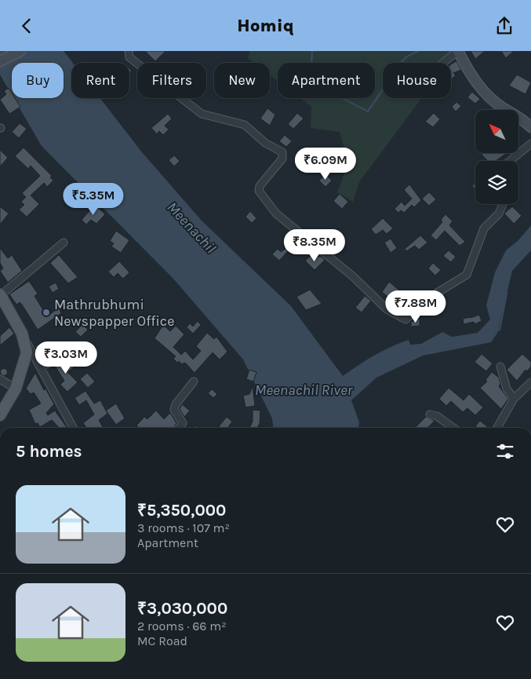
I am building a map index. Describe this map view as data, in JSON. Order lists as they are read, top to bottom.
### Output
{
  "water": ["Meenachil", "Meenachil River"],
  "places": ["Mathrubhumi Newspapper Office"],
  "north": "top left",
  "page": {
    "header": "Homiq",
    "chip": [
      "Buy",
      "Rent",
      "Filters",
      "New",
      "Apartment",
      "House"
    ],
    "price": [
      "₹6.09M",
      "₹5.35M",
      "₹8.35M",
      "₹7.88M",
      "₹3.03M"
    ],
    "heading": "5 homes",
    "list": [
      {
        "name": "₹5,350,000",
        "note": "3 rooms · 107 m² · Apartment"
      },
      {
        "name": "₹3,030,000",
        "note": "2 rooms · 66 m² · MC Road"
      }
    ]
  }
}
